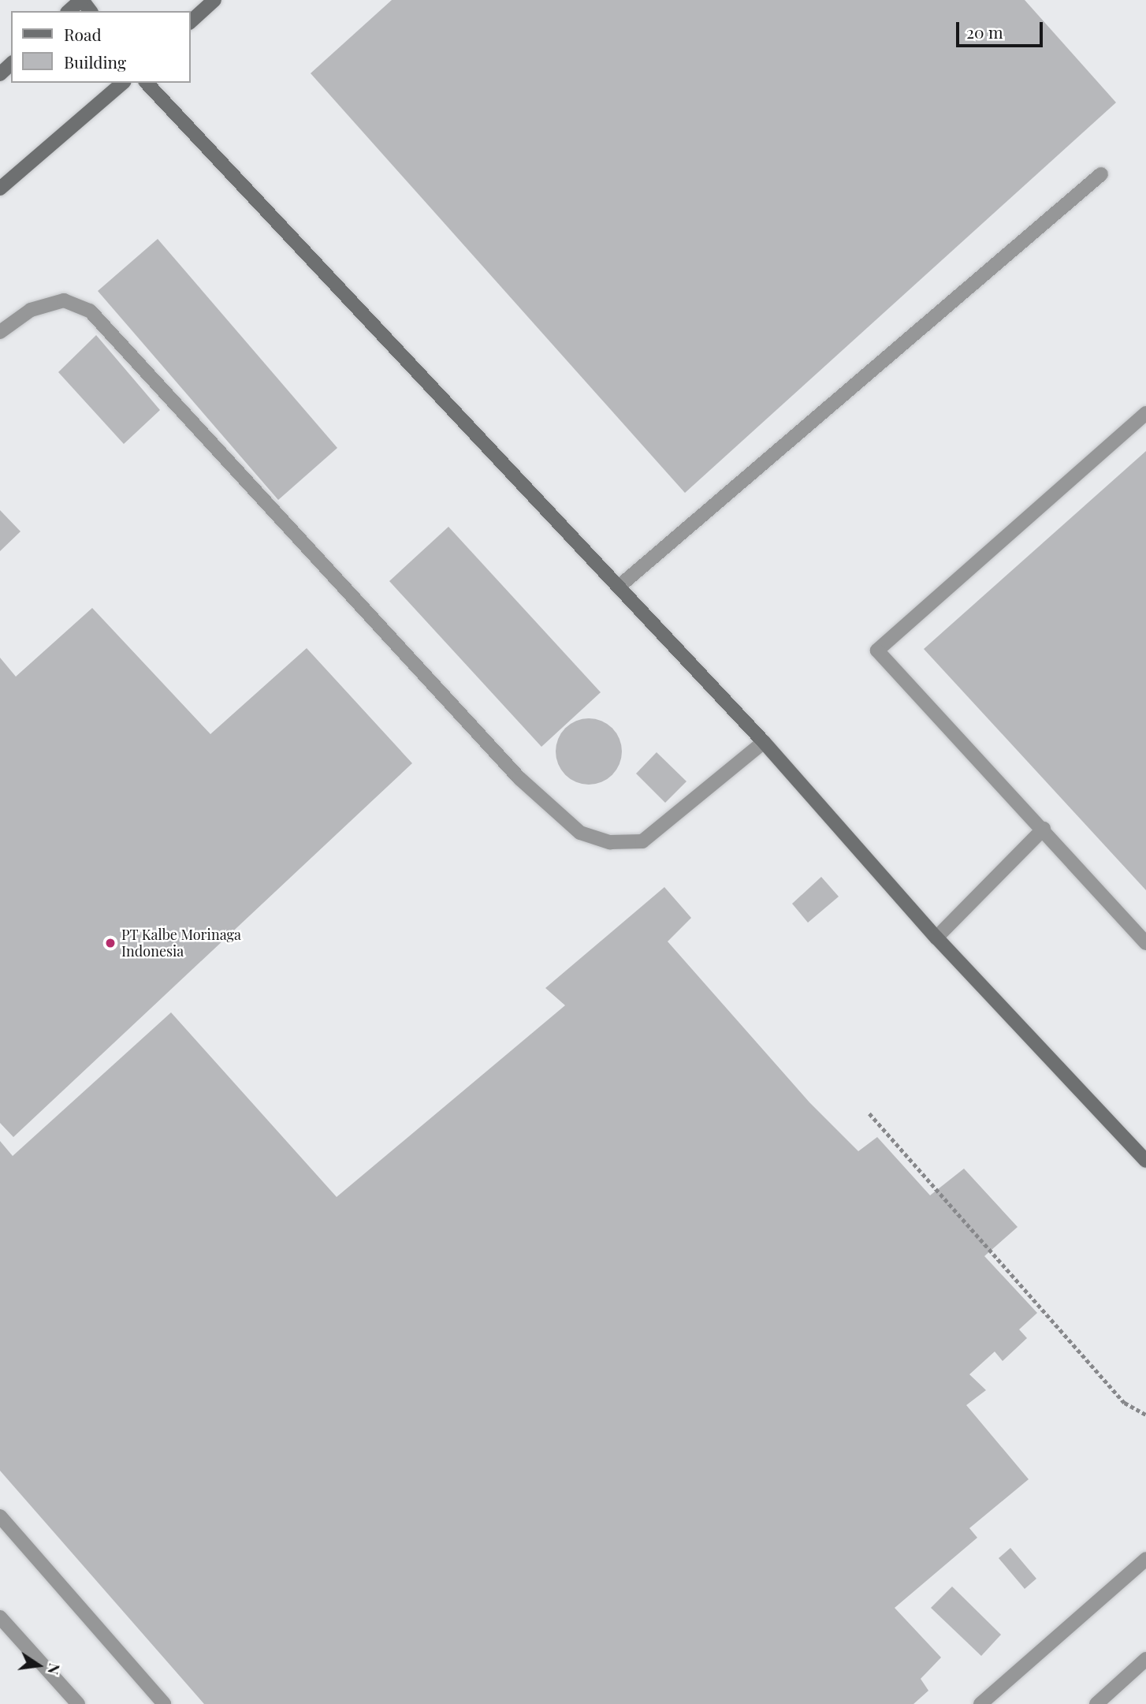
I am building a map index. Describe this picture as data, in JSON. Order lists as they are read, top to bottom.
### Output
{
  "places": ["PT Kalbe Morinaga Indonesia"],
  "legend": ["Road", "Building"],
  "scale_bar": "20 m",
  "north": "right"
}
